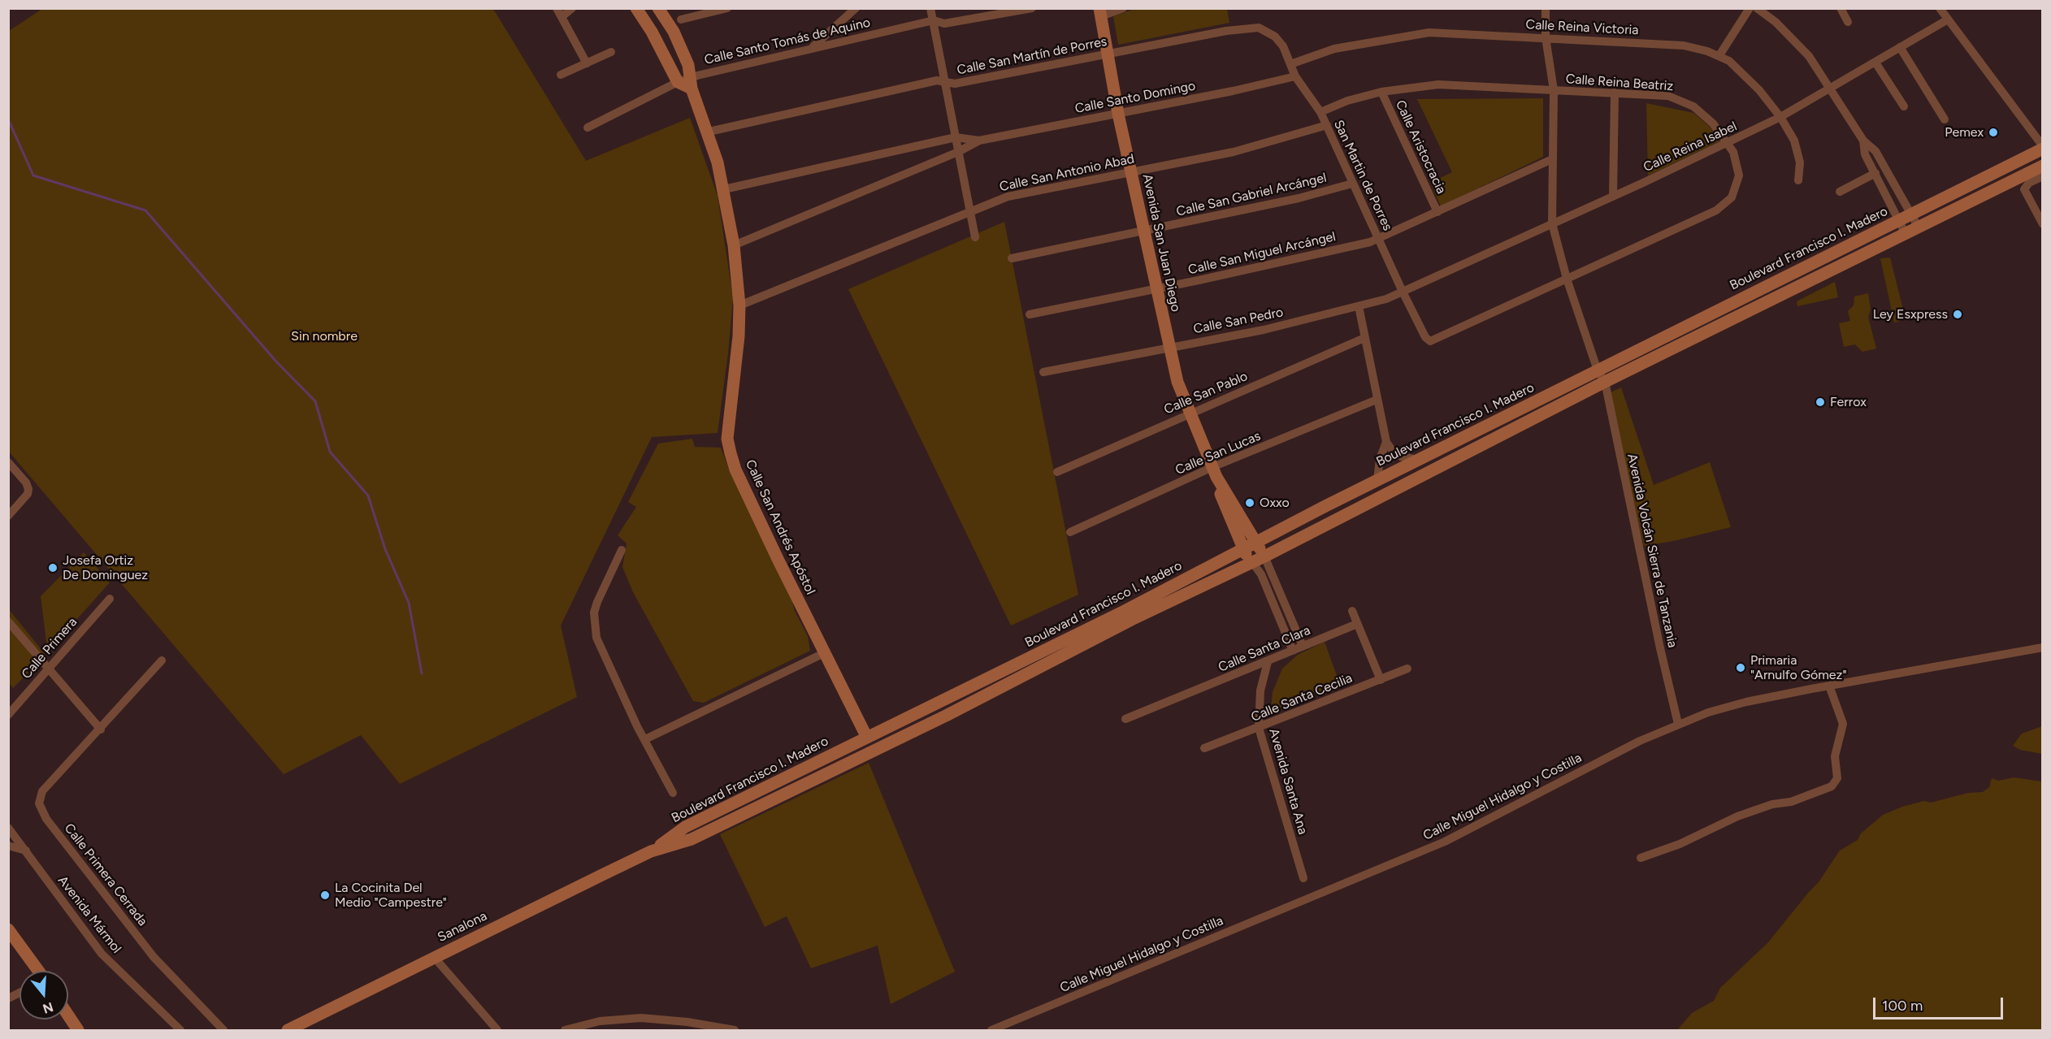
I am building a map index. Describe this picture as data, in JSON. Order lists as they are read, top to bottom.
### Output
{
  "streets": {
    "main road": [
      "Avenida San Juan Diego",
      "Boulevard Francisco I. Madero",
      "Calle San Andrés Apóstol",
      "Sanalona"
    ],
    "street": [
      "Calle Reina Victoria",
      "Calle Santo Tomás de Aquino",
      "Calle San Martín de Porres",
      "Calle Reina Beatriz",
      "Calle Santo Domingo",
      "Calle Aristocracia",
      "Calle Reina Isabel",
      "Calle San Antonio Abad",
      "San Martin de Porres",
      "Calle San Gabriel Arcángel",
      "Calle San Miguel Arcángel",
      "Calle San Pedro",
      "Calle San Pablo",
      "Calle San Lucas",
      "Avenida Volcán Sierra de Tanzania",
      "Calle Primera",
      "Calle Santa Clara",
      "Calle Santa Cecilia",
      "Avenida Santa Ana",
      "Calle Miguel Hidalgo y Costilla",
      "Calle Primera Cerrada",
      "Avenida Mármol"
    ]
  },
  "crossings": [
    ["Calle Reina Victoria", "Calle Reina Isabel"],
    ["Calle Reina Victoria", "San Martin de Porres"],
    ["Calle Santo Tomás de Aquino", "Calle San Andrés Apóstol"],
    ["Calle San Martín de Porres", "San Martin de Porres"],
    ["Calle San Martín de Porres", "Avenida San Juan Diego"],
    ["Calle San Martín de Porres", "Calle San Andrés Apóstol"],
    ["Calle Reina Beatriz", "Calle Aristocracia"],
    ["Calle Reina Beatriz", "Calle Reina Isabel"],
    ["Calle Reina Beatriz", "San Martin de Porres"],
    ["Calle Santo Domingo", "San Martin de Porres"],
    ["Calle Santo Domingo", "Avenida San Juan Diego"],
    ["Calle Santo Domingo", "Calle San Andrés Apóstol"],
    ["Calle Aristocracia", "Calle San Miguel Arcángel"],
    ["Calle Reina Isabel", "Calle San Pedro"],
    ["Calle San Antonio Abad", "San Martin de Porres"],
    ["Calle San Antonio Abad", "Avenida San Juan Diego"],
    ["Calle San Antonio Abad", "Calle San Andrés Apóstol"],
    ["San Martin de Porres", "Calle San Gabriel Arcángel"],
    ["San Martin de Porres", "Calle San Miguel Arcángel"],
    ["San Martin de Porres", "Calle San Pedro"],
    ["Calle San Gabriel Arcángel", "Avenida San Juan Diego"],
    ["Avenida San Juan Diego", "Boulevard Francisco I. Madero"],
    ["Avenida San Juan Diego", "Calle San Miguel Arcángel"],
    ["Avenida San Juan Diego", "Calle San Pedro"],
    ["Avenida San Juan Diego", "Calle San Pablo"],
    ["Avenida San Juan Diego", "Calle San Lucas"],
    ["Boulevard Francisco I. Madero", "Calle San Andrés Apóstol"],
    ["Boulevard Francisco I. Madero", "Avenida Volcán Sierra de Tanzania"],
    ["Boulevard Francisco I. Madero", "Sanalona"],
    ["Avenida Volcán Sierra de Tanzania", "Calle Miguel Hidalgo y Costilla"],
    ["Calle Santa Clara", "Avenida Santa Ana"],
    ["Calle Santa Cecilia", "Avenida Santa Ana"]
  ],
  "parks": ["Sin nombre"],
  "places": [
    "Pemex",
    "Ley Esxpress",
    "Ferrox",
    "Oxxo",
    "Josefa Ortiz De Dominguez",
    "Primaria \"Arnulfo Gómez\"",
    "La Cocinita Del Medio \"Campestre\""
  ],
  "scale_bar": "100 m",
  "north": "bottom"
}
